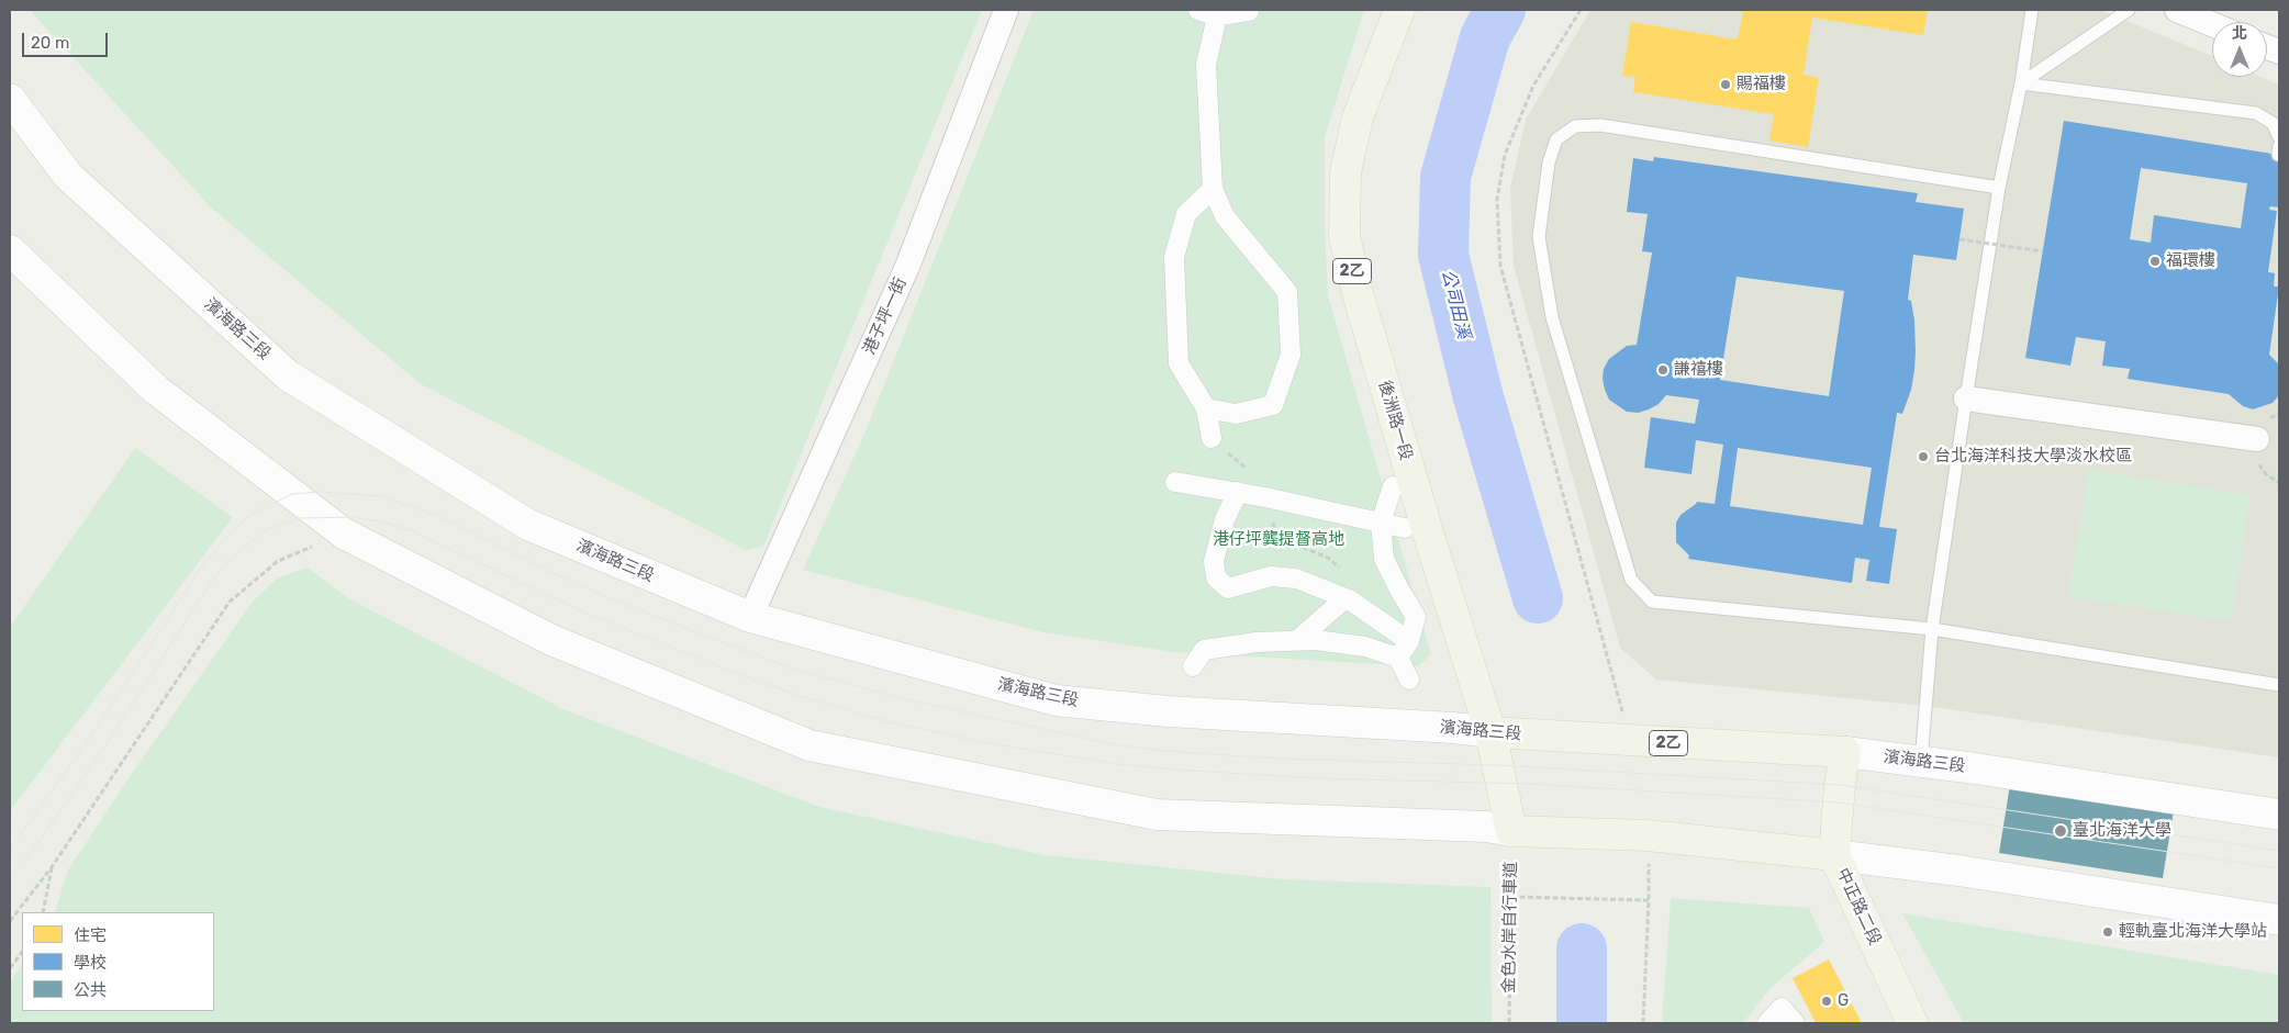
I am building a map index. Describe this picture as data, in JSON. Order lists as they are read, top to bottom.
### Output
{
  "streets": {
    "main road": [
      "2乙",
      "濱海路三段",
      "後洲路一段",
      "中正路二段"
    ],
    "street": ["港子坪一街"],
    "path": ["金色水岸自行車道"]
  },
  "crossings": [
    ["港子坪一街", "濱海路三段"],
    ["濱海路三段", "後洲路一段"],
    ["濱海路三段", "中正路二段"],
    ["後洲路一段", "金色水岸自行車道"]
  ],
  "water": ["公司田溪"],
  "parks": ["港仔坪龔提督高地"],
  "places": [
    "賜福樓",
    "福環樓",
    "謙禧樓",
    "台北海洋科技大學淡水校區",
    "臺北海洋大學",
    "輕軌臺北海洋大學站",
    "G"
  ],
  "legend": ["住宅", "學校", "公共"],
  "scale_bar": "20 m",
  "north": "top"
}
